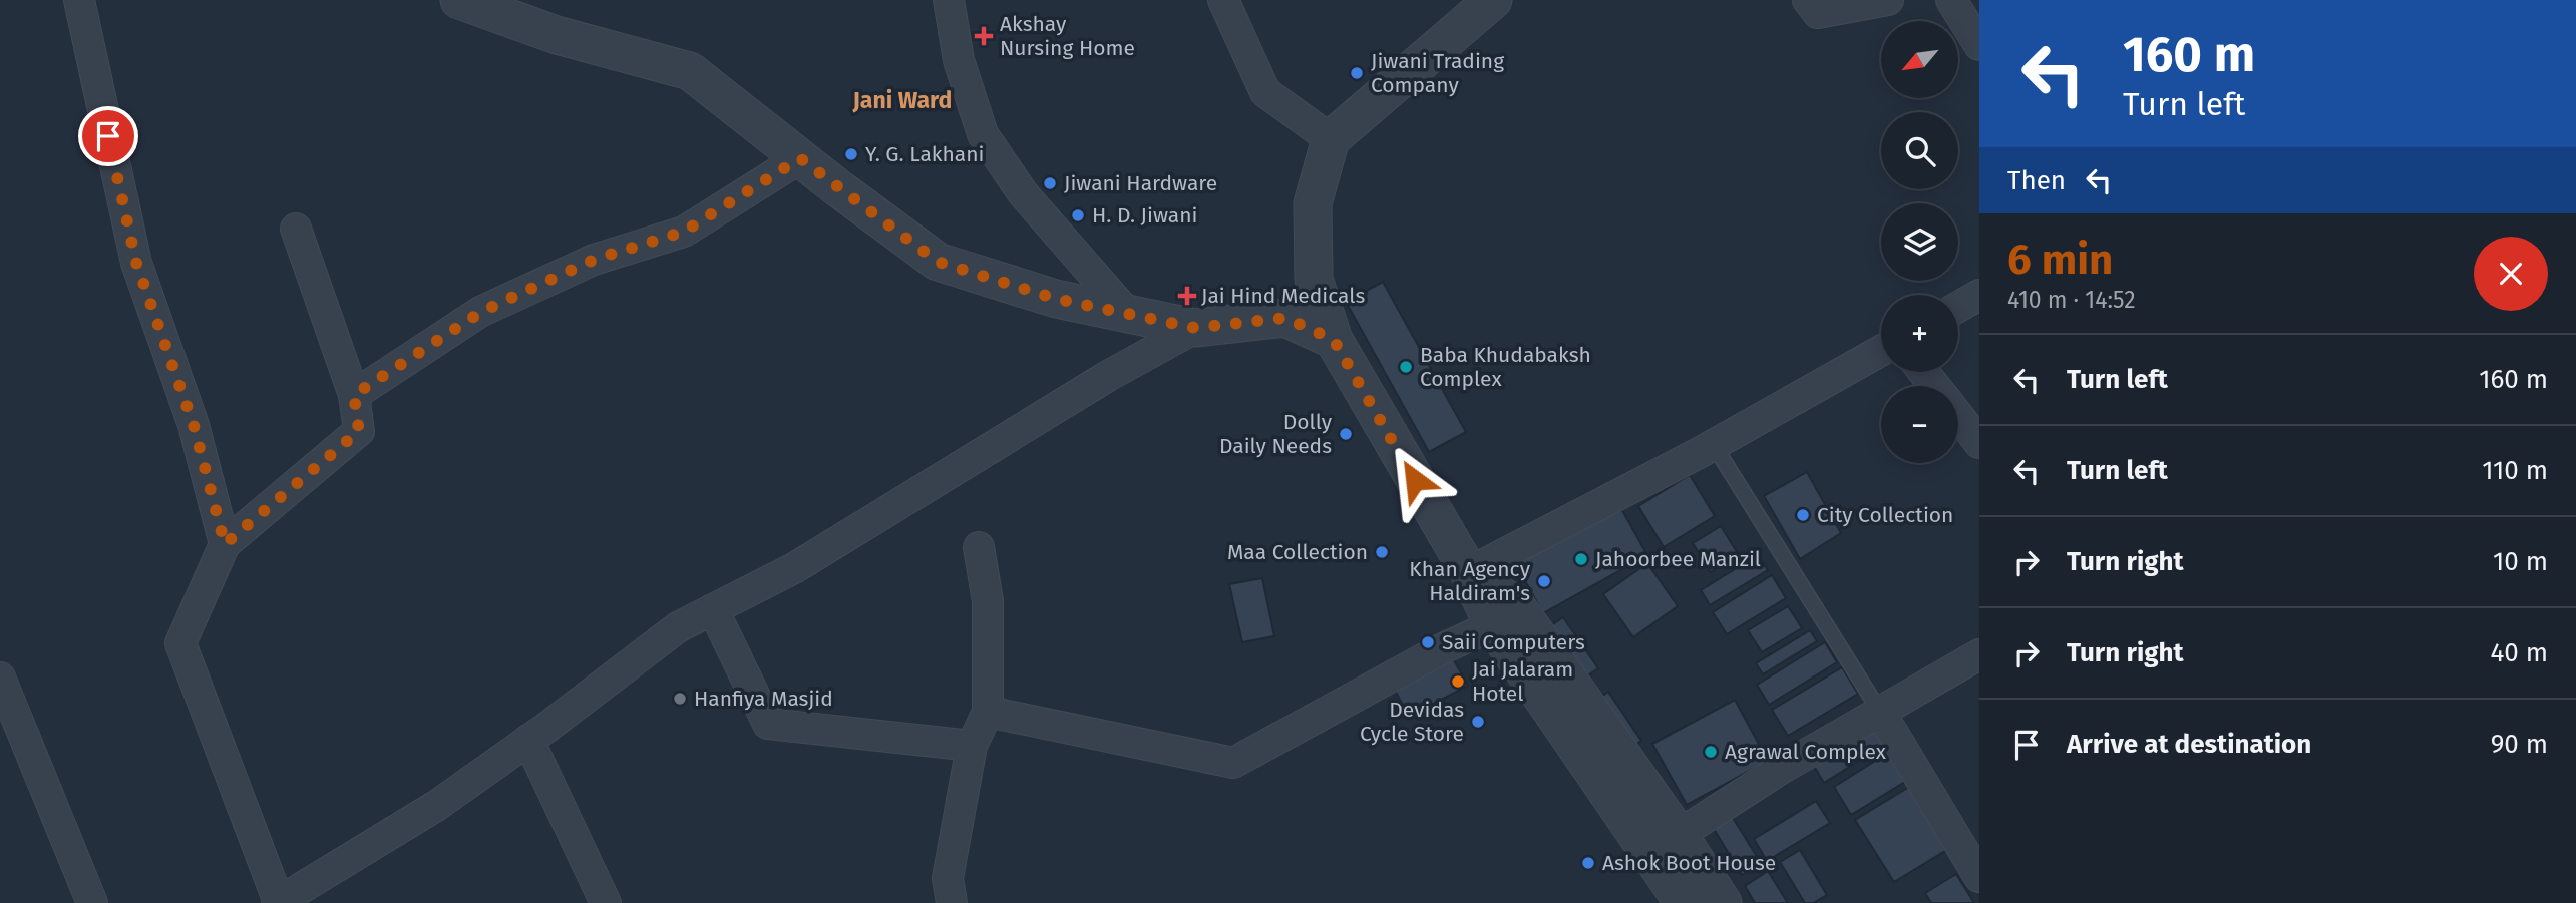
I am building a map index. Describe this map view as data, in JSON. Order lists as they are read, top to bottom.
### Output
{
  "districts": ["Jani Ward"],
  "places": {
    "health": ["Akshay Nursing Home", "Jai Hind Medicals"],
    "other": [
      "Jiwani Trading Company",
      "Y. G. Lakhani",
      "Jiwani Hardware",
      "H. D. Jiwani",
      "Baba Khudabaksh Complex",
      "Dolly Daily Needs",
      "City Collection",
      "Maa Collection",
      "Jahoorbee Manzil",
      "Khan Agency Haldiram's",
      "Saii Computers",
      "Jai Jalaram Hotel",
      "Hanfiya Masjid",
      "Devidas Cycle Store",
      "Agrawal Complex",
      "Ashok Boot House"
    ]
  },
  "north": "bottom left",
  "page": {
    "turn": ["160 m", "Turn left"],
    "map_buttons": ["+", "−"],
    "then": "Then",
    "heading": ["6 min", "410 m · 14:52"],
    "list": [
      {
        "name": "Turn left",
        "value": "160 m"
      },
      {
        "name": "Turn left",
        "value": "110 m"
      },
      {
        "name": "Turn right",
        "value": "10 m"
      },
      {
        "name": "Turn right",
        "value": "40 m"
      },
      {
        "name": "Arrive at destination",
        "value": "90 m"
      }
    ]
  }
}
